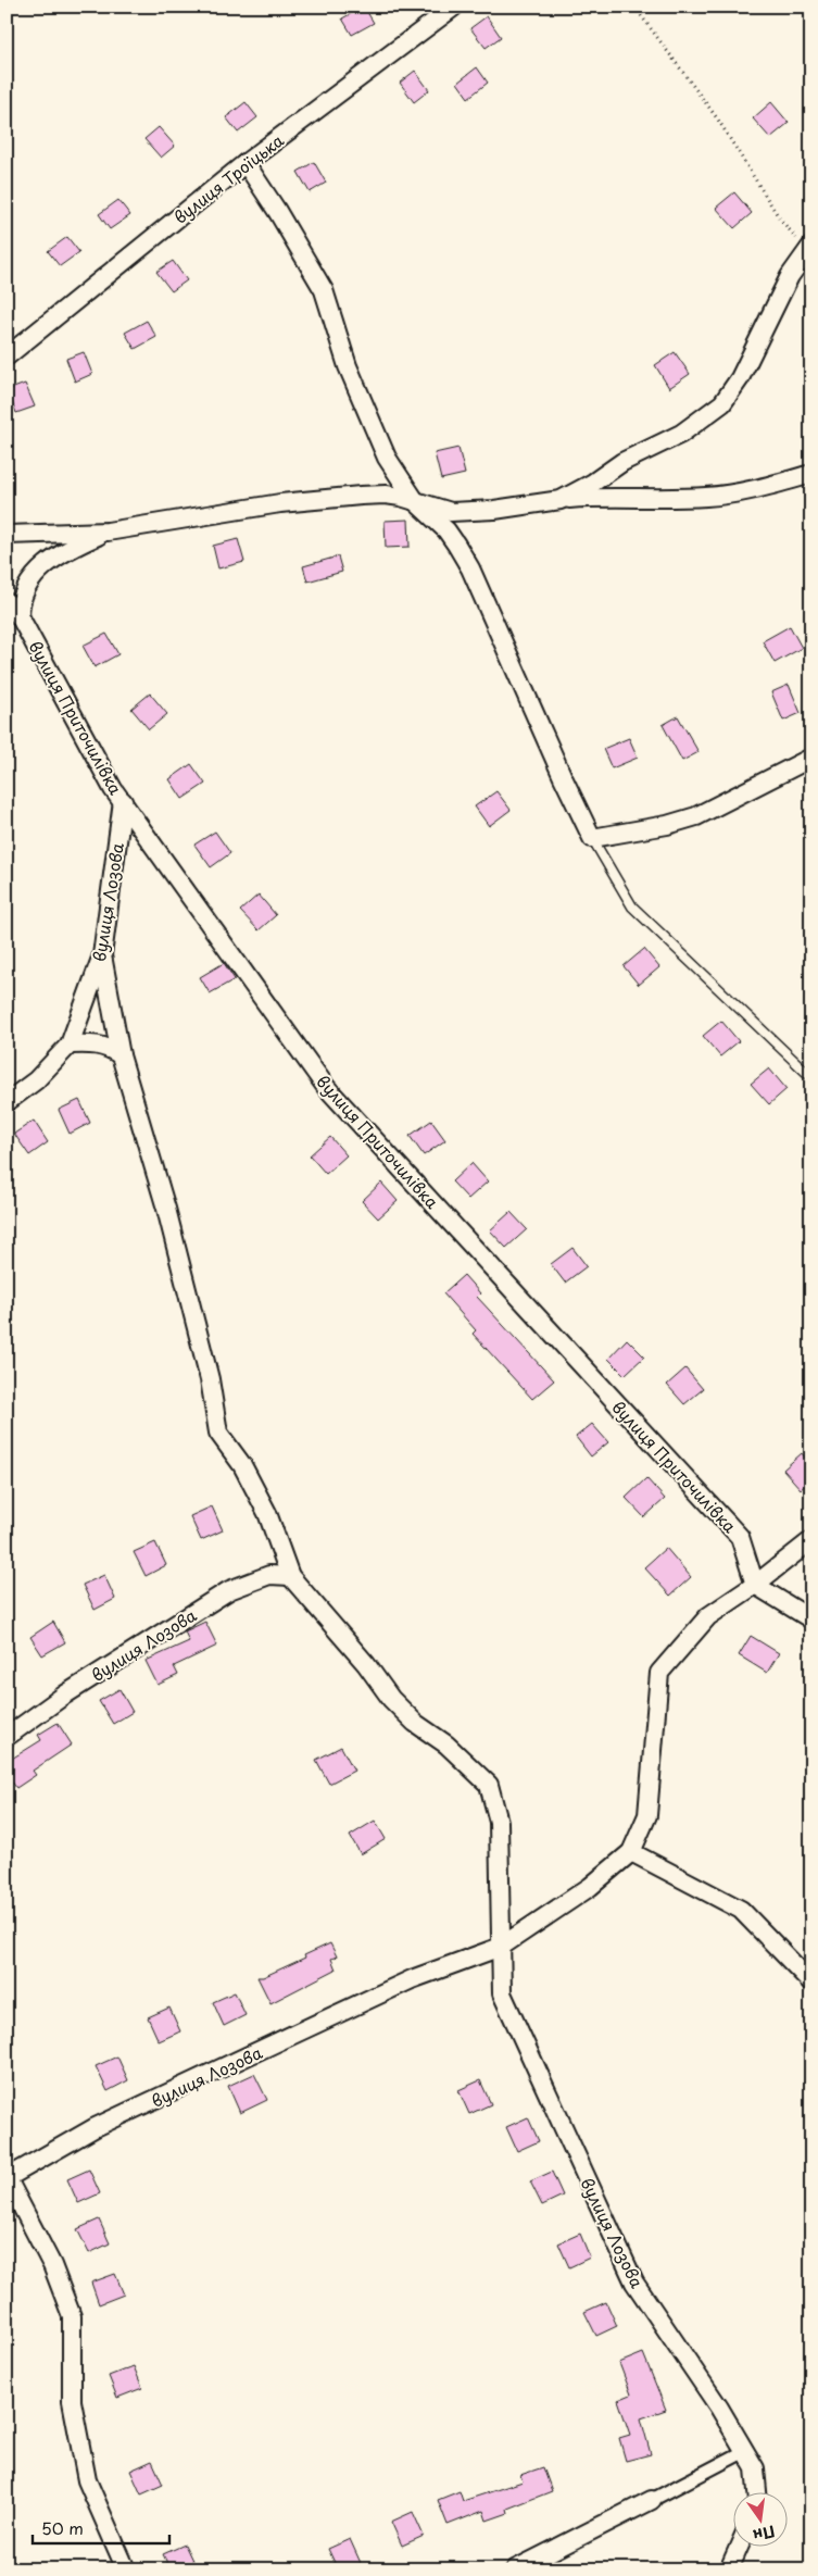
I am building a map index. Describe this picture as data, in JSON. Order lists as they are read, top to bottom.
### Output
{
  "streets": {
    "street": ["вулиця Троїцька", "вулиця Приточилівка", "вулиця Лозова"]
  },
  "crossings": [
    ["вулиця Приточилівка", "вулиця Лозова"]
  ],
  "scale_bar": "50 m",
  "north": "bottom"
}
